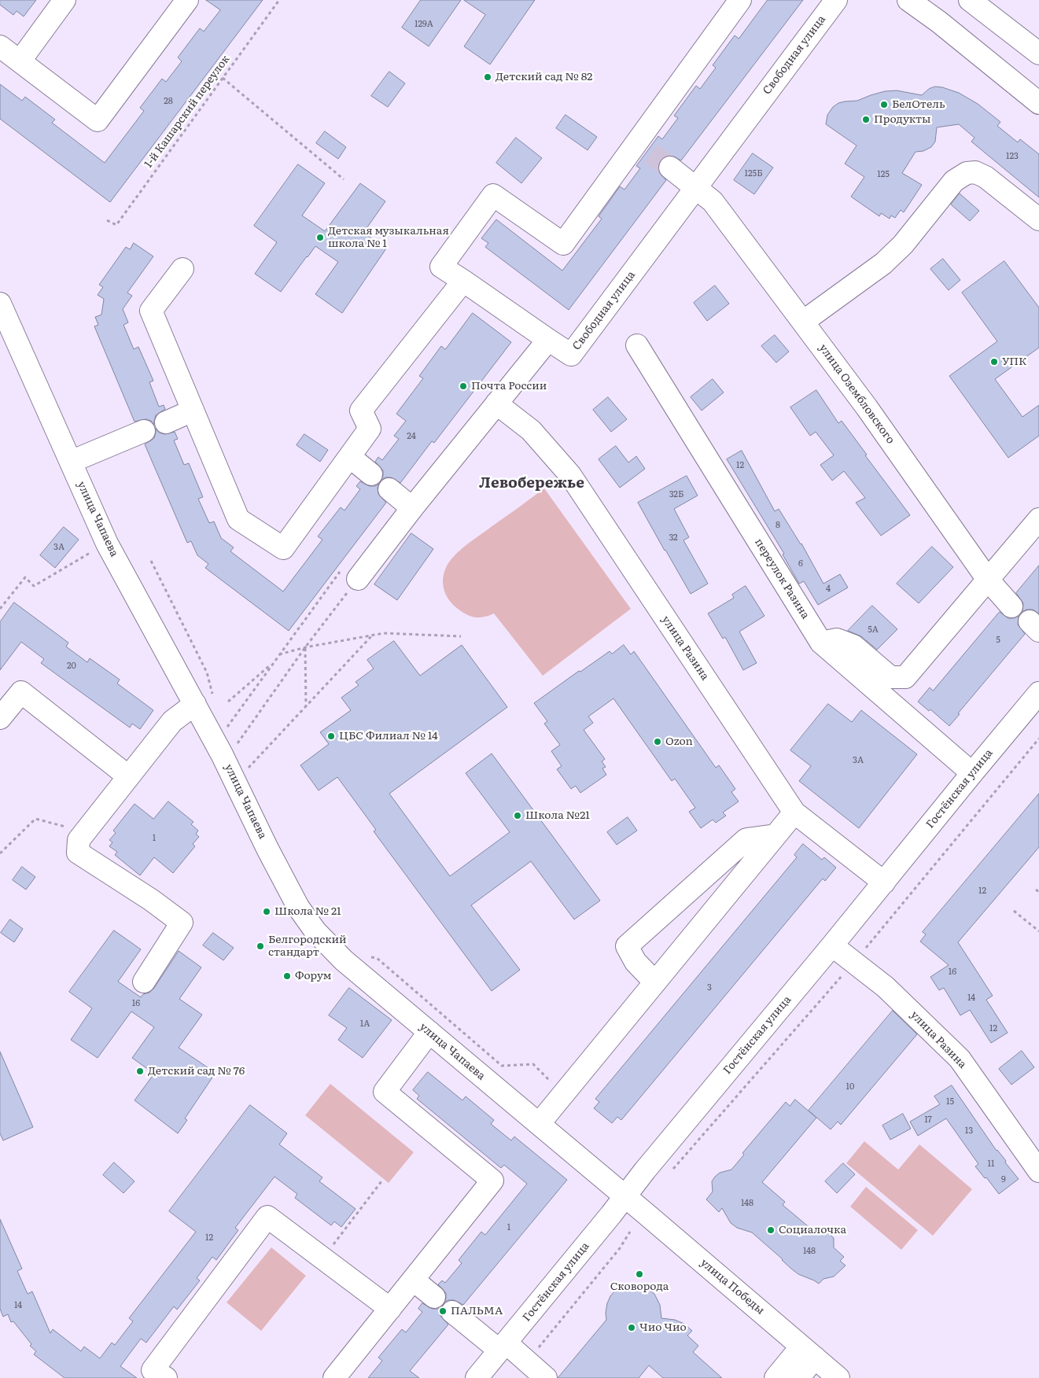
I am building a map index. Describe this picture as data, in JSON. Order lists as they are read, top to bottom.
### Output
{
  "streets": {
    "street": [
      "Свободная улица",
      "улица Озембловского",
      "улица Чапаева",
      "переулок Разина",
      "улица Разина",
      "Гостёнская улица",
      "улица Победы"
    ],
    "path": ["1-й Кашарский переулок"]
  },
  "crossings": [
    ["Свободная улица", "улица Озембловского"],
    ["улица Чапаева", "Гостёнская улица"],
    ["улица Чапаева", "улица Победы"],
    ["переулок Разина", "Гостёнская улица"],
    ["улица Разина", "Гостёнская улица"],
    ["Гостёнская улица", "улица Победы"]
  ],
  "districts": ["Левобережье"],
  "places": [
    "Детский сад № 82",
    "БелОтель",
    "Продукты",
    "Детская музыкальная школа № 1",
    "УПК",
    "Почта России",
    "ЦБС Филиал № 14",
    "Ozon",
    "Школа №21",
    "Школа № 21",
    "Белгородский стандарт",
    "Форум",
    "Детский сад № 76",
    "Социалочка",
    "Сковорода",
    "ПАЛЬМА",
    "Чио Чио"
  ],
  "house_numbers": [
    "129А",
    "28",
    "123",
    "125Б",
    "125",
    "24",
    "12",
    "32Б",
    "8",
    "32",
    "3А",
    "6",
    "4",
    "5А",
    "5",
    "20",
    "3А",
    "1",
    "12",
    "16",
    "3",
    "14",
    "16",
    "1А",
    "12",
    "10",
    "15",
    "17",
    "13",
    "11",
    "9",
    "148",
    "1",
    "12",
    "148",
    "14"
  ]
}
